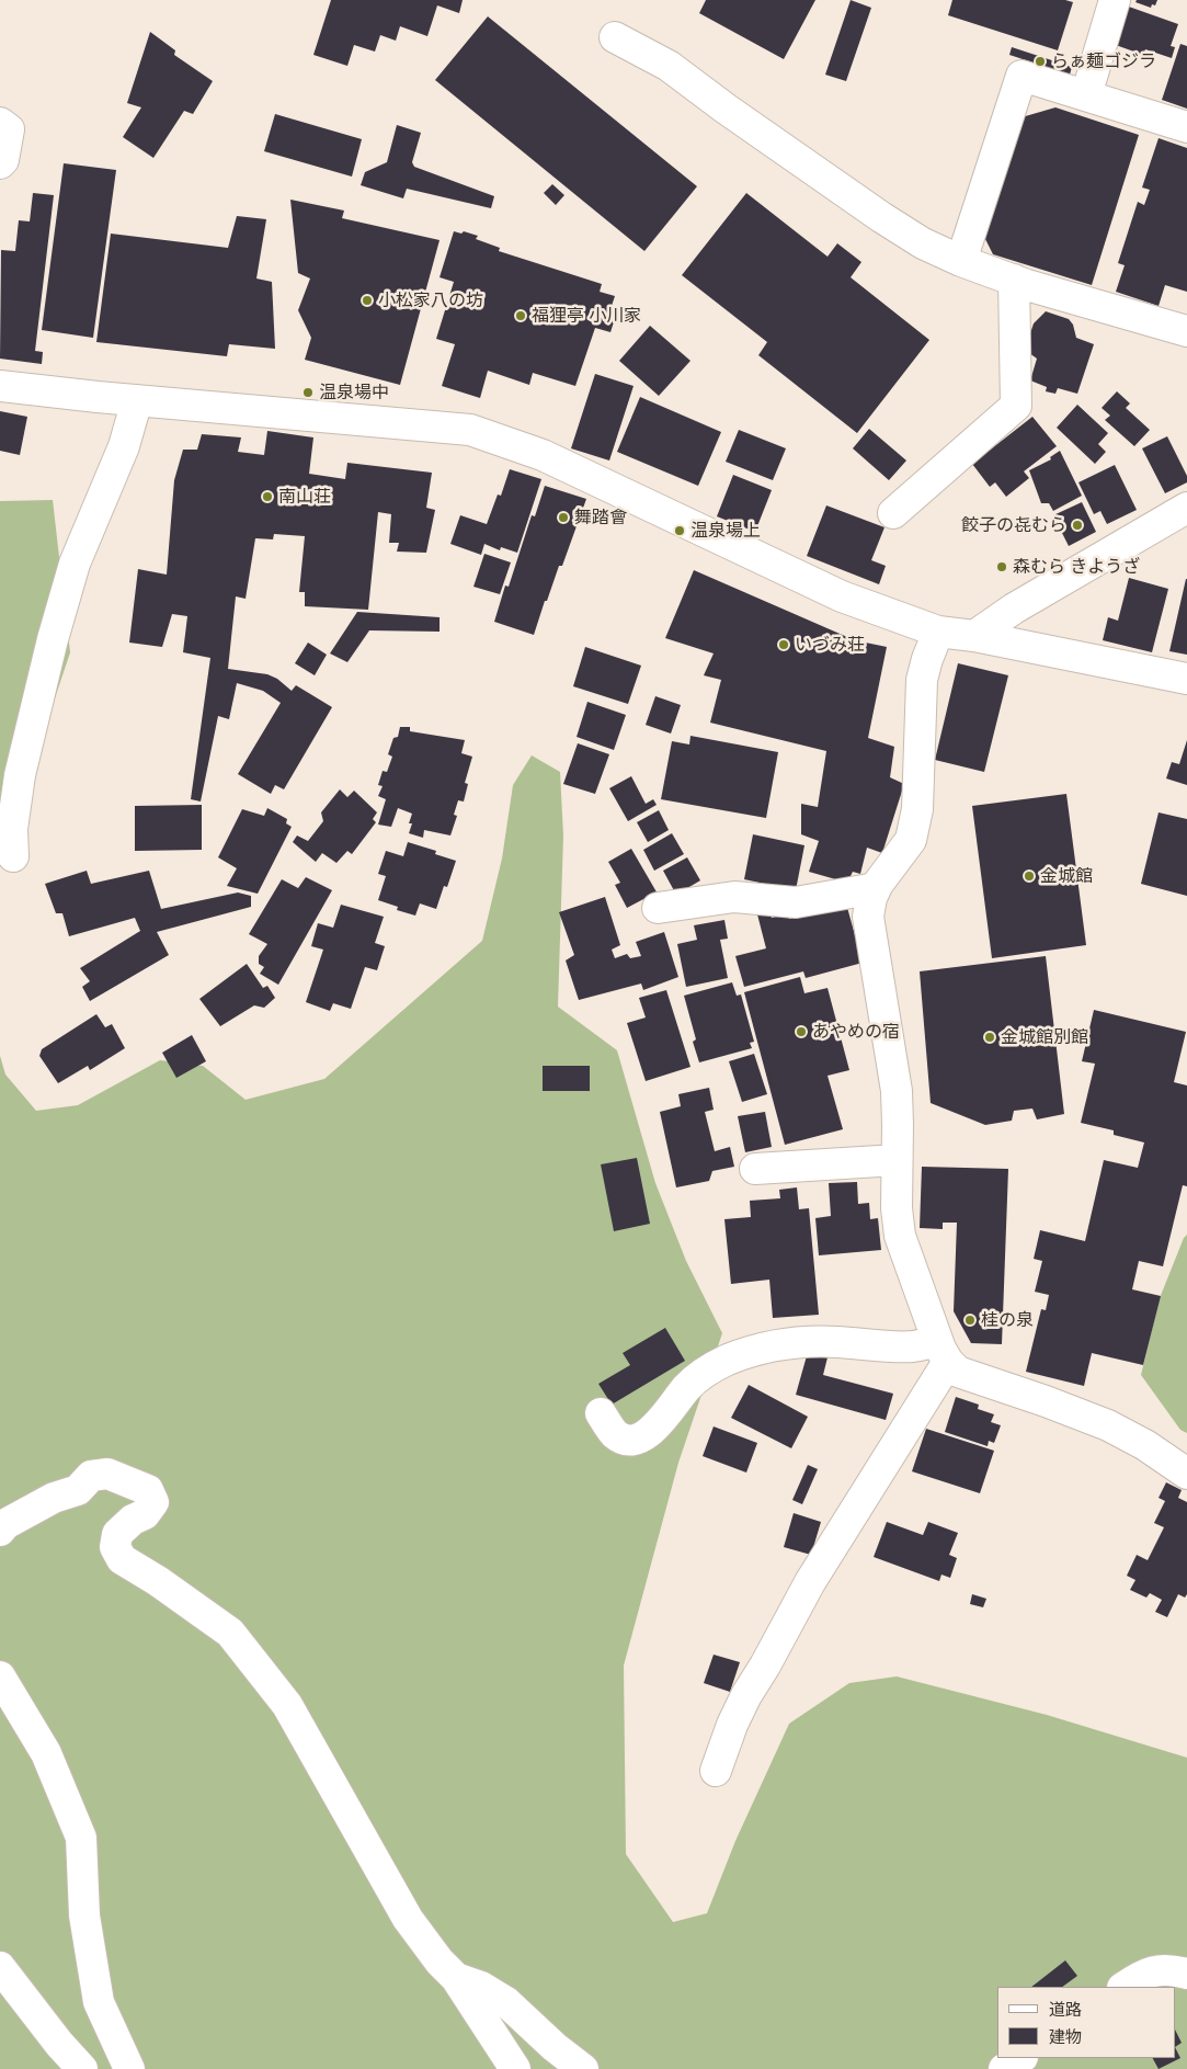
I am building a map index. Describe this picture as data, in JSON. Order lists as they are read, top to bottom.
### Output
{
  "places": [
    "らぁ麺ゴジラ",
    "小松家八の坊",
    "福狸亭 小川家",
    "温泉場中",
    "南山荘",
    "舞踏會",
    "餃子の㐂むら",
    "温泉場上",
    "森むら きようざ",
    "いづみ荘",
    "金城館",
    "あやめの宿",
    "金城館別館",
    "桂の泉"
  ],
  "legend": ["道路", "建物"]
}
